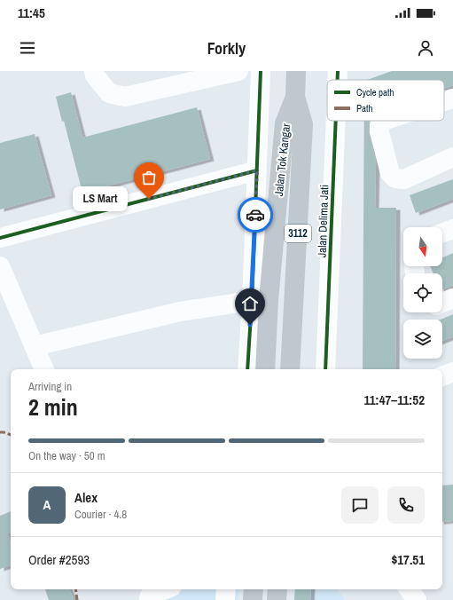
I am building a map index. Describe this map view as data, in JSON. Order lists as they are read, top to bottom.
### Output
{
  "streets": {
    "main road": ["Jalan Tok Kangar", "3112"],
    "street": ["Jalan Delima Jati"]
  },
  "places": ["LS Mart"],
  "legend": ["Cycle path", "Path"],
  "north": "bottom",
  "page": {
    "status": "11:45",
    "header": "Forkly",
    "bubble": "LS Mart",
    "heading": ["2 min", "Arriving in", "11:47–11:52"],
    "panel": [
      "Alex",
      "Courier · 4.8",
      "Order #2593",
      "$17.51"
    ],
    "bar": "On the way · 50 m",
    "round": "A"
  }
}
